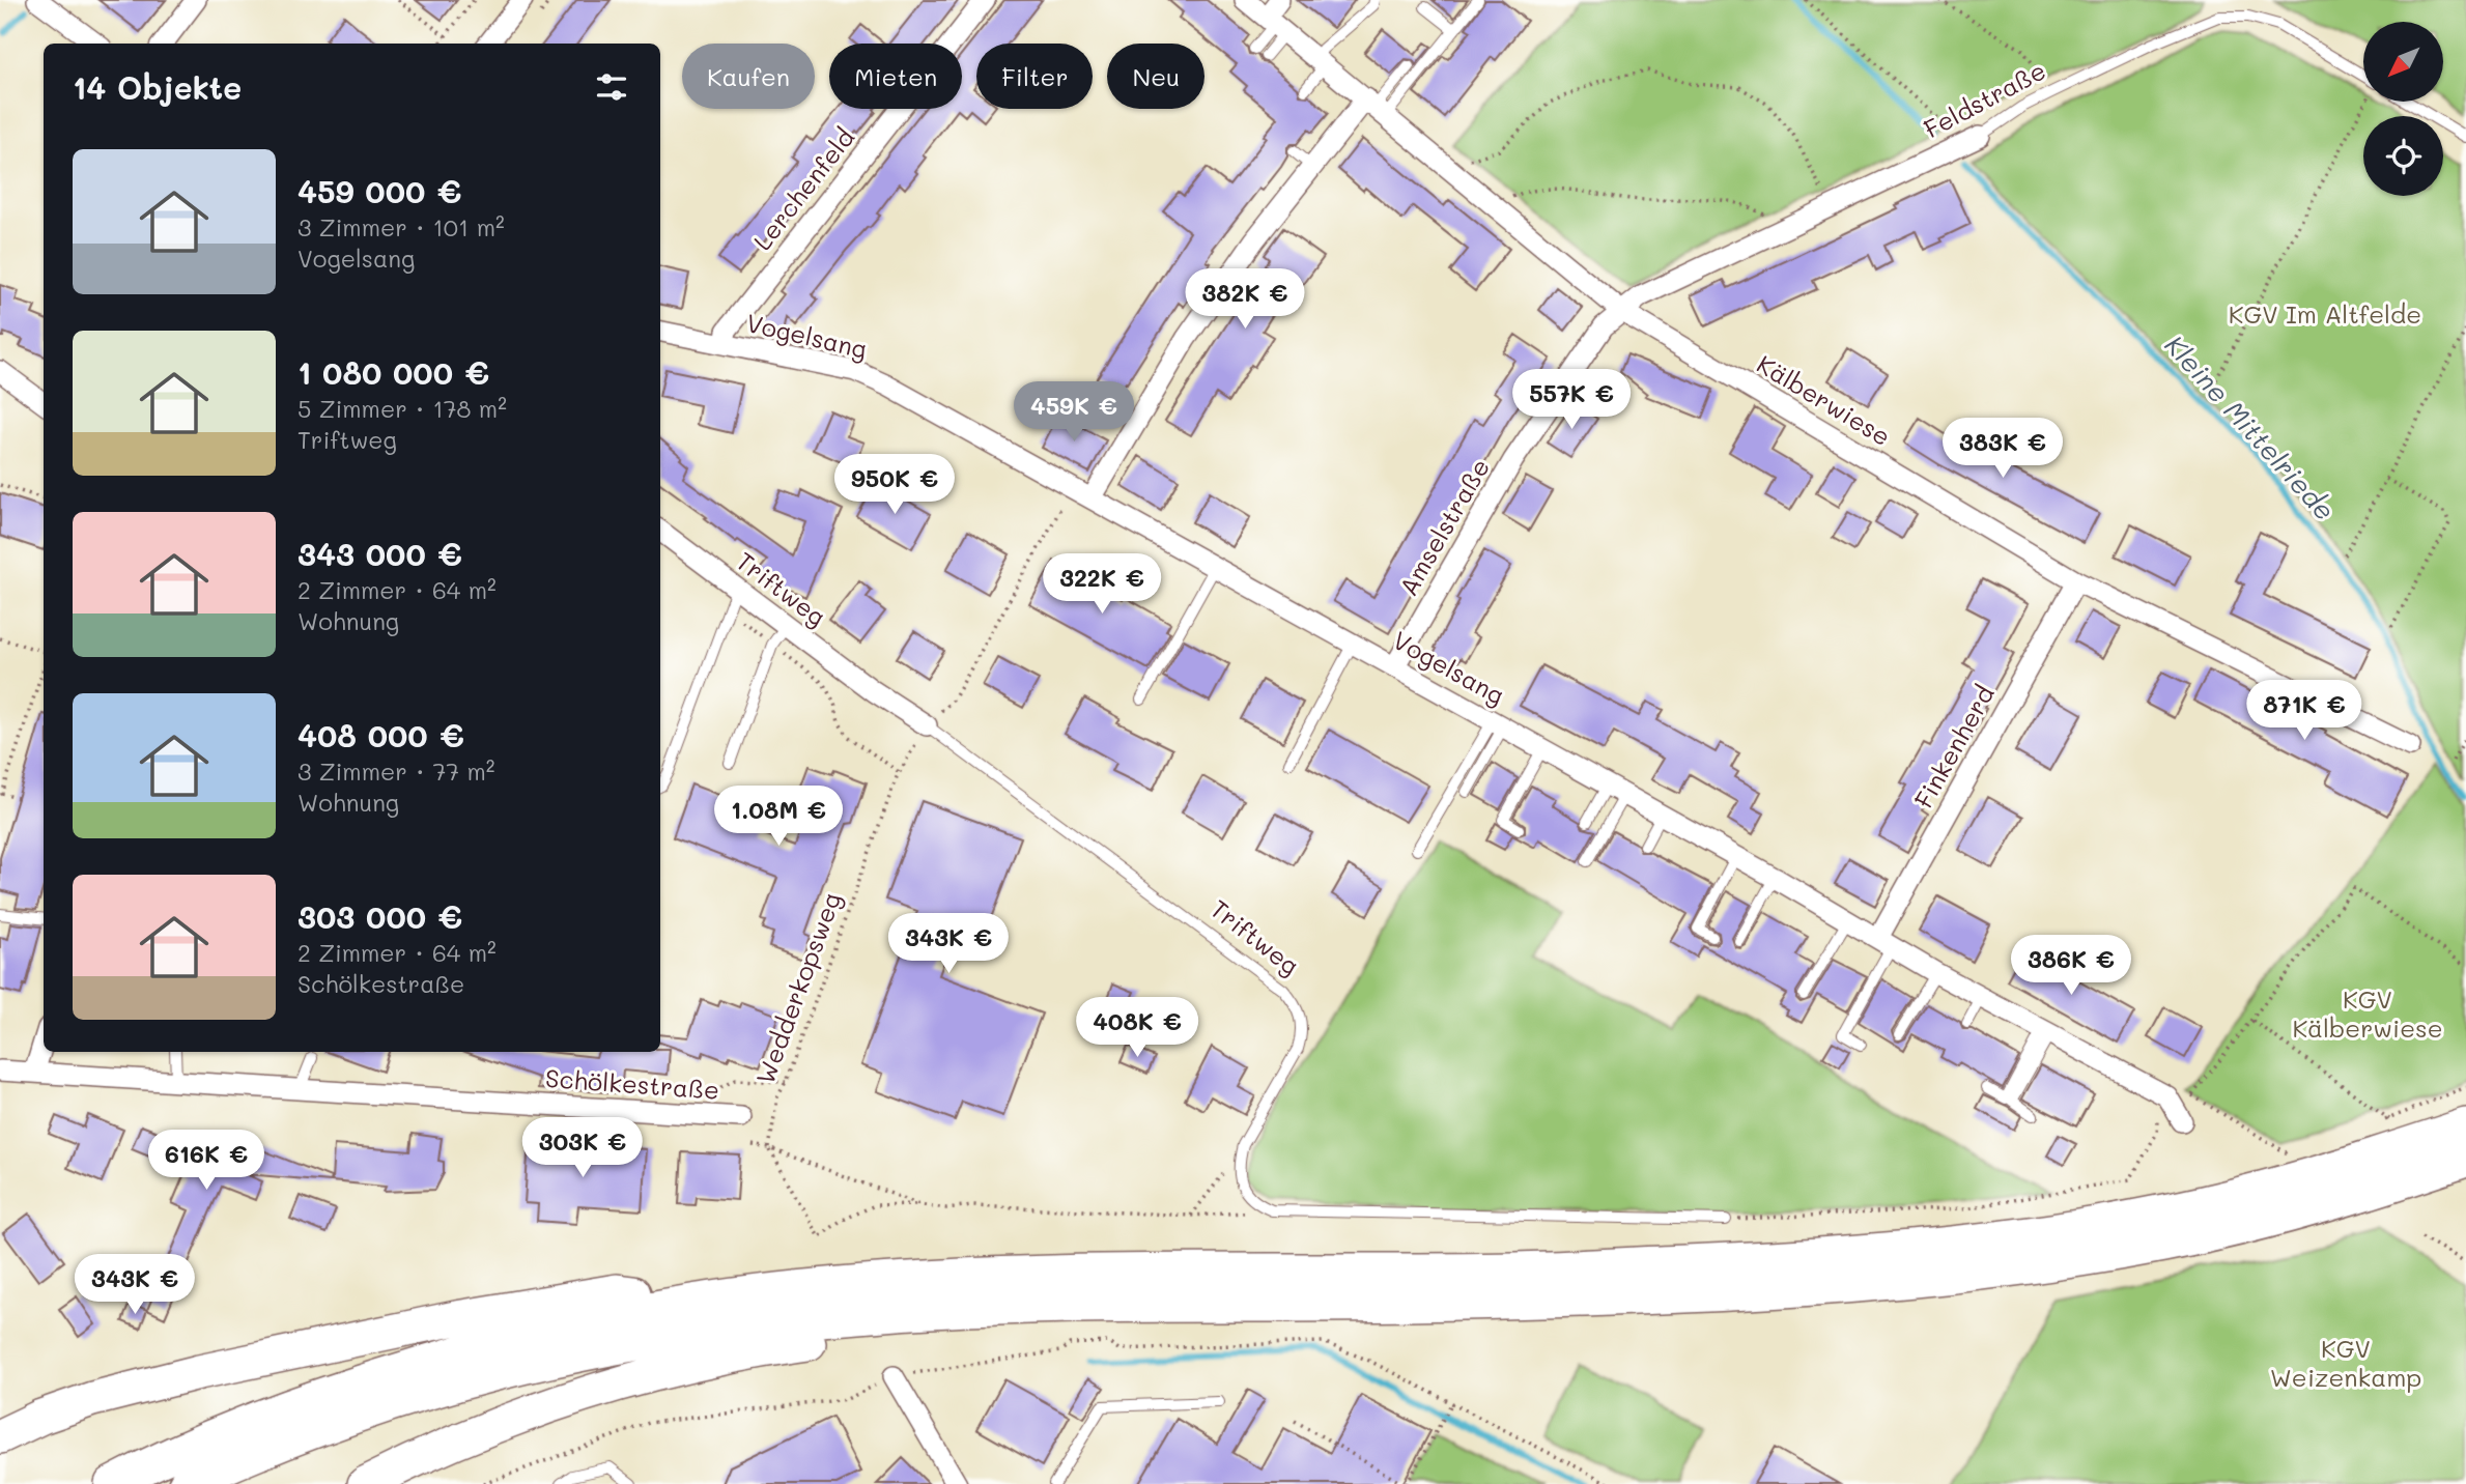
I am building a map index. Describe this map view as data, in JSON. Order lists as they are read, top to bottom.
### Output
{
  "streets": {
    "street": [
      "Feldstraße",
      "Lerchenfeld",
      "Vogelsang",
      "Kälberwiese",
      "Amselstraße",
      "Triftweg",
      "Finkenherd",
      "Schölkestraße"
    ],
    "path": ["Wedderkopsweg"]
  },
  "crossings": [
    ["Feldstraße", "Kälberwiese"],
    ["Feldstraße", "Amselstraße"],
    ["Lerchenfeld", "Vogelsang"],
    ["Vogelsang", "Amselstraße"],
    ["Vogelsang", "Finkenherd"],
    ["Vogelsang", "Wedderkopsweg"],
    ["Kälberwiese", "Amselstraße"],
    ["Kälberwiese", "Finkenherd"],
    ["Triftweg", "Wedderkopsweg"]
  ],
  "water": ["Kleine Mittelriede"],
  "parks": ["KGV Im Altfelde", "KGV Kälberwiese", "KGV Weizenkamp"],
  "north": "bottom left",
  "page": {
    "chip": [
      "Kaufen",
      "Mieten",
      "Filter",
      "Neu"
    ],
    "heading": "14 Objekte",
    "list": [
      {
        "name": "459 000 €",
        "note": "3 Zimmer · 101 m² · Vogelsang"
      },
      {
        "name": "1 080 000 €",
        "note": "5 Zimmer · 178 m² · Triftweg"
      },
      {
        "name": "343 000 €",
        "note": "2 Zimmer · 64 m² · Wohnung"
      },
      {
        "name": "408 000 €",
        "note": "3 Zimmer · 77 m² · Wohnung"
      },
      {
        "name": "303 000 €",
        "note": "2 Zimmer · 64 m² · Schölkestraße"
      }
    ],
    "price": [
      "382K €",
      "557K €",
      "459K €",
      "383K €",
      "950K €",
      "322K €",
      "871K €",
      "1.08M €",
      "343K €",
      "386K €",
      "408K €",
      "303K €",
      "616K €",
      "343K €"
    ]
  }
}
